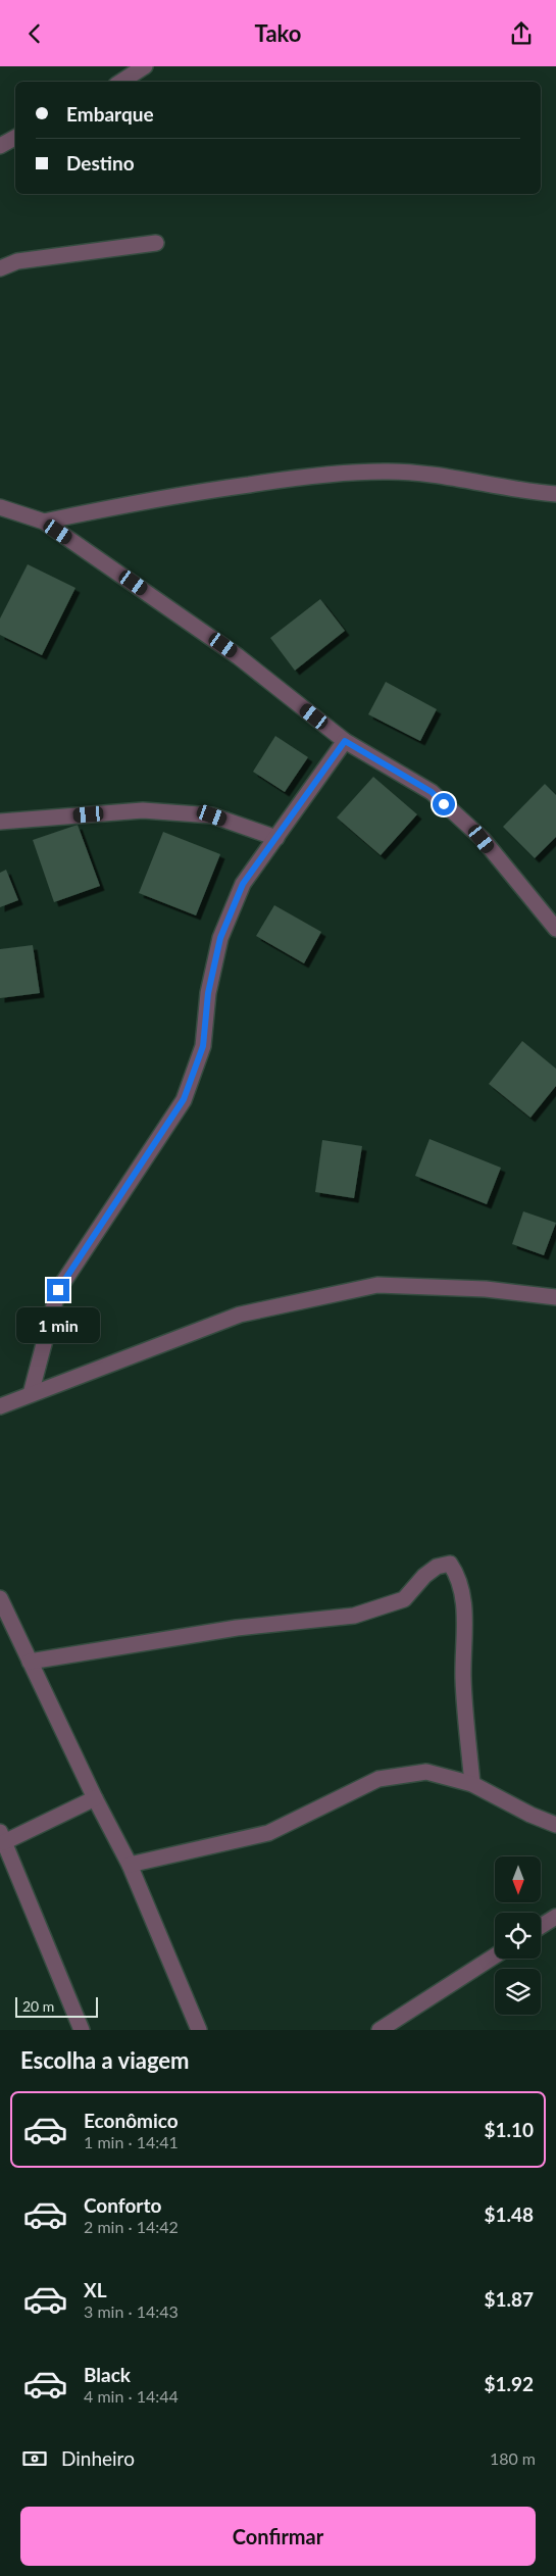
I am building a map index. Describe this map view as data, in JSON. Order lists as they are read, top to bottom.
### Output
{
  "scale_bar": "20 m",
  "north": "bottom",
  "page": {
    "header": "Tako",
    "banner": ["Embarque", "Destino"],
    "bubble": "1 min",
    "scale": "20 m",
    "heading": "Escolha a viagem",
    "list": [
      {
        "name": "Econômico",
        "note": "1 min · 14:41",
        "value": "$1.10"
      },
      {
        "name": "Conforto",
        "note": "2 min · 14:42",
        "value": "$1.48"
      },
      {
        "name": "XL",
        "note": "3 min · 14:43",
        "value": "$1.87"
      },
      {
        "name": "Black",
        "note": "4 min · 14:44",
        "value": "$1.92"
      }
    ],
    "pay": ["Dinheiro", "180 m"],
    "buttons": "Confirmar"
  }
}
